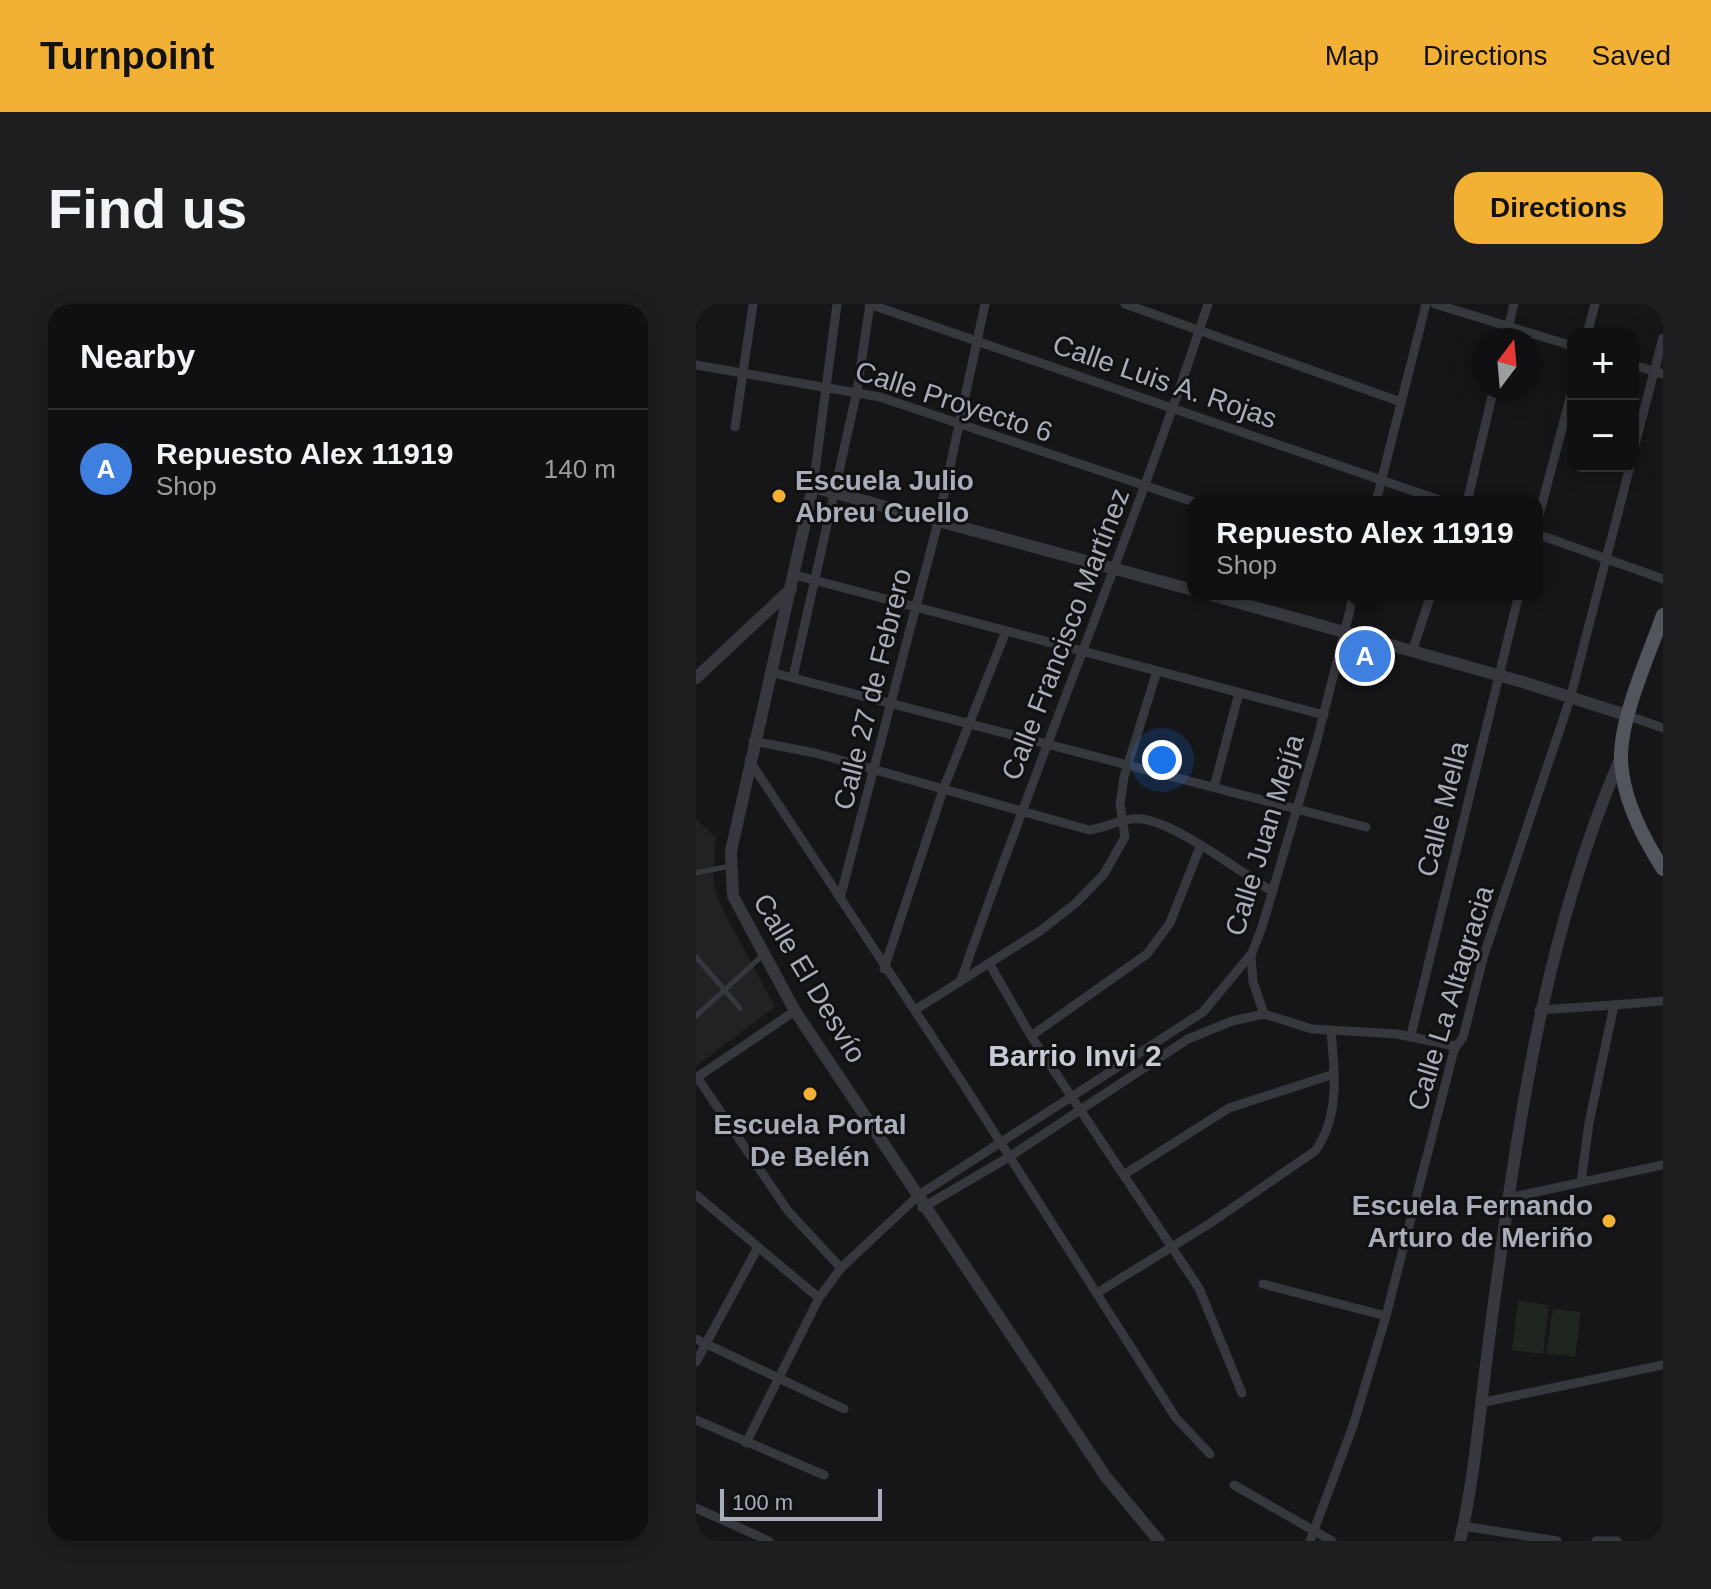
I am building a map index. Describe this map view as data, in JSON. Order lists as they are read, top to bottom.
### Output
{
  "streets": {
    "street": [
      "Calle Luis A. Rojas",
      "Calle Proyecto 6",
      "Calle Francisco Martínez",
      "Calle 27 de Febrero",
      "Calle Mella",
      "Calle Juan Mejía",
      "Calle El Desvío",
      "Calle La Altagracia"
    ]
  },
  "crossings": [
    ["Calle Luis A. Rojas", "Calle Francisco Martínez"],
    ["Calle Luis A. Rojas", "Calle 27 de Febrero"],
    ["Calle Proyecto 6", "Calle Francisco Martínez"],
    ["Calle Proyecto 6", "Calle 27 de Febrero"],
    ["Calle Proyecto 6", "Calle El Desvío"],
    ["Calle Juan Mejía", "Calle El Desvío"]
  ],
  "districts": ["Barrio Invi 2"],
  "places": ["Escuela Julio Abreu Cuello", "Escuela Portal De Belén", "Escuela Fernando Arturo de Meriño"],
  "scale_bar": "100 m",
  "north": "top",
  "page": {
    "header": "Turnpoint",
    "nav": ["Map", "Directions", "Saved"],
    "buttons": "Directions",
    "title": "Find us",
    "heading": "Nearby",
    "map_buttons": ["+", "−"],
    "list": [
      {
        "mark": "A",
        "name": "Repuesto Alex 11919",
        "note": "Shop",
        "value": "140 m"
      }
    ],
    "popup": ["Repuesto Alex 11919", "Shop"],
    "pins": "A",
    "scale": "100 m"
  }
}
